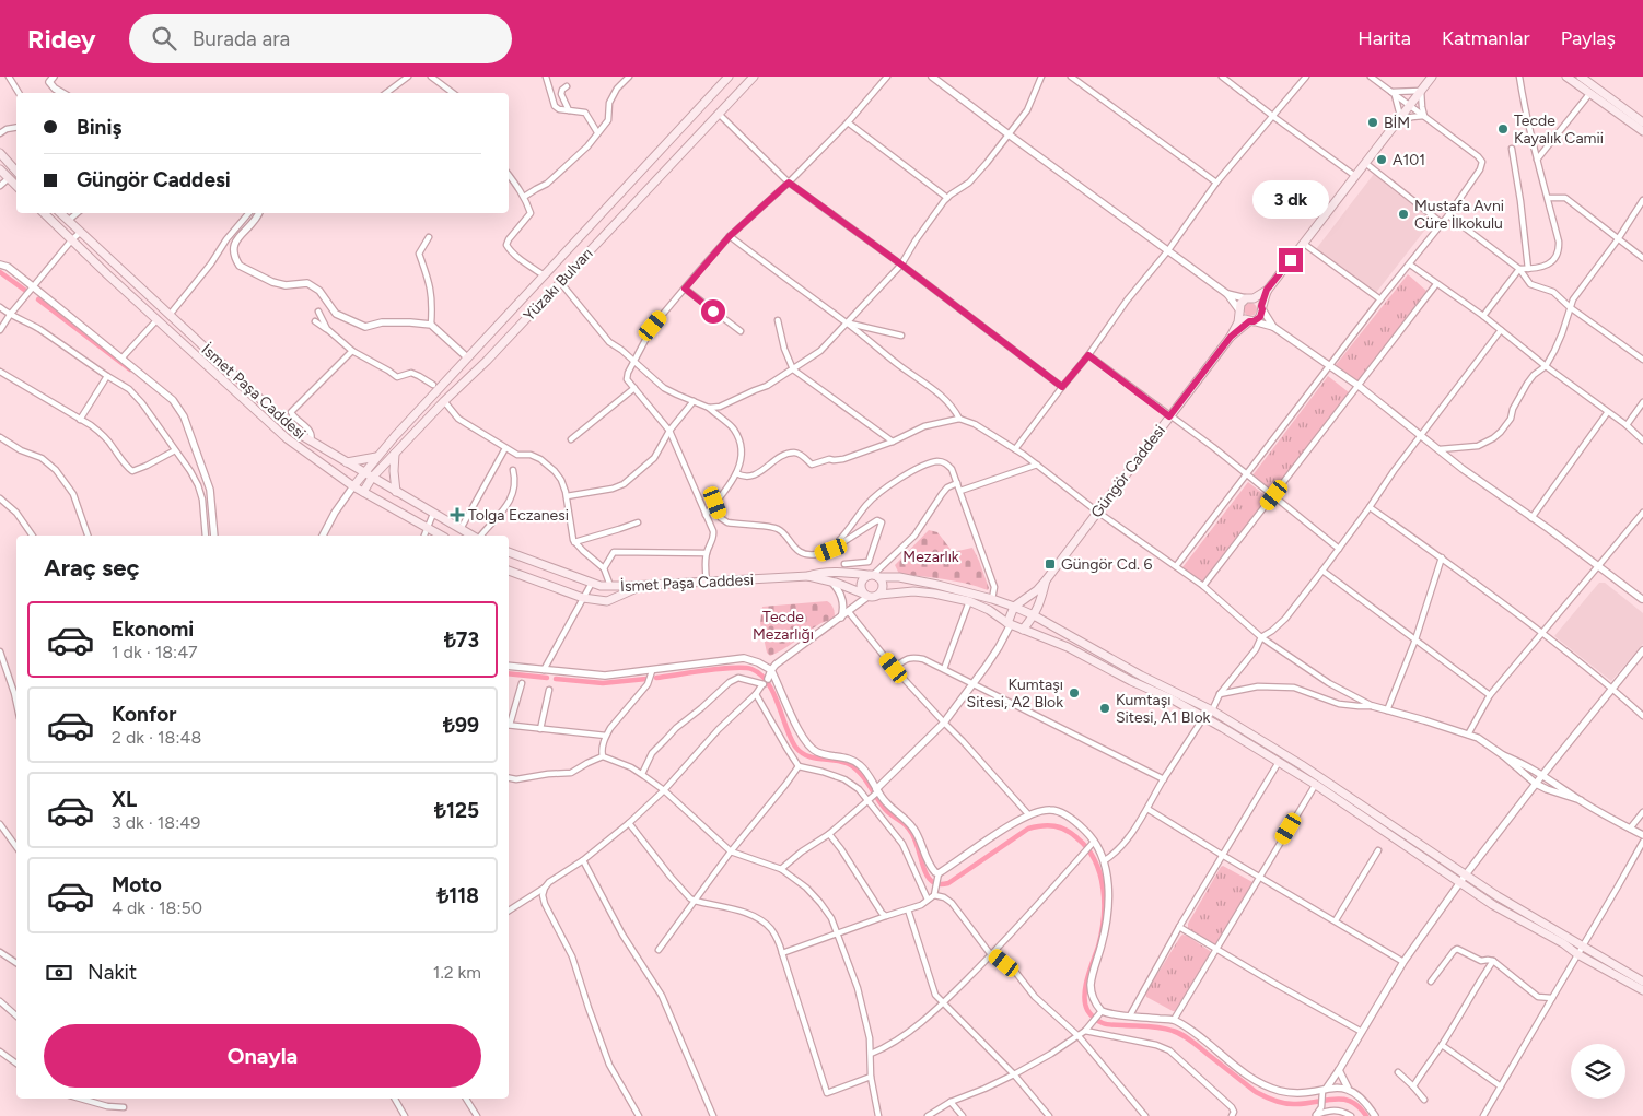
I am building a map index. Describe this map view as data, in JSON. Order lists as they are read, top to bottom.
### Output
{
  "streets": {
    "main road": ["Yüzakı Bulvarı", "İsmet Paşa Caddesi", "Güngör Caddesi"]
  },
  "crossings": [
    ["Yüzakı Bulvarı", "İsmet Paşa Caddesi"]
  ],
  "parks": ["Mezarlık", "Tecde Mezarlığı"],
  "places": {
    "other": [
      "BİM",
      "Tecde Kayalık Camii",
      "A101",
      "Mustafa Avni Cüre İlkokulu",
      "Kumtaşı Sitesi, A2 Blok",
      "Kumtaşı Sitesi, A1 Blok"
    ],
    "health": ["Tolga Eczanesi"],
    "transit": ["Güngör Cd. 6"]
  },
  "page": {
    "header": "Ridey",
    "search": "Burada ara",
    "nav": ["Harita", "Katmanlar", "Paylaş"],
    "banner": ["Biniş", "Güngör Caddesi"],
    "bubble": "3 dk",
    "heading": "Araç seç",
    "list": [
      {
        "name": "Ekonomi",
        "note": "1 dk · 18:47",
        "value": "₺73"
      },
      {
        "name": "Konfor",
        "note": "2 dk · 18:48",
        "value": "₺99"
      },
      {
        "name": "XL",
        "note": "3 dk · 18:49",
        "value": "₺125"
      },
      {
        "name": "Moto",
        "note": "4 dk · 18:50",
        "value": "₺118"
      }
    ],
    "pay": ["Nakit", "1.2 km"],
    "buttons": "Onayla"
  }
}
